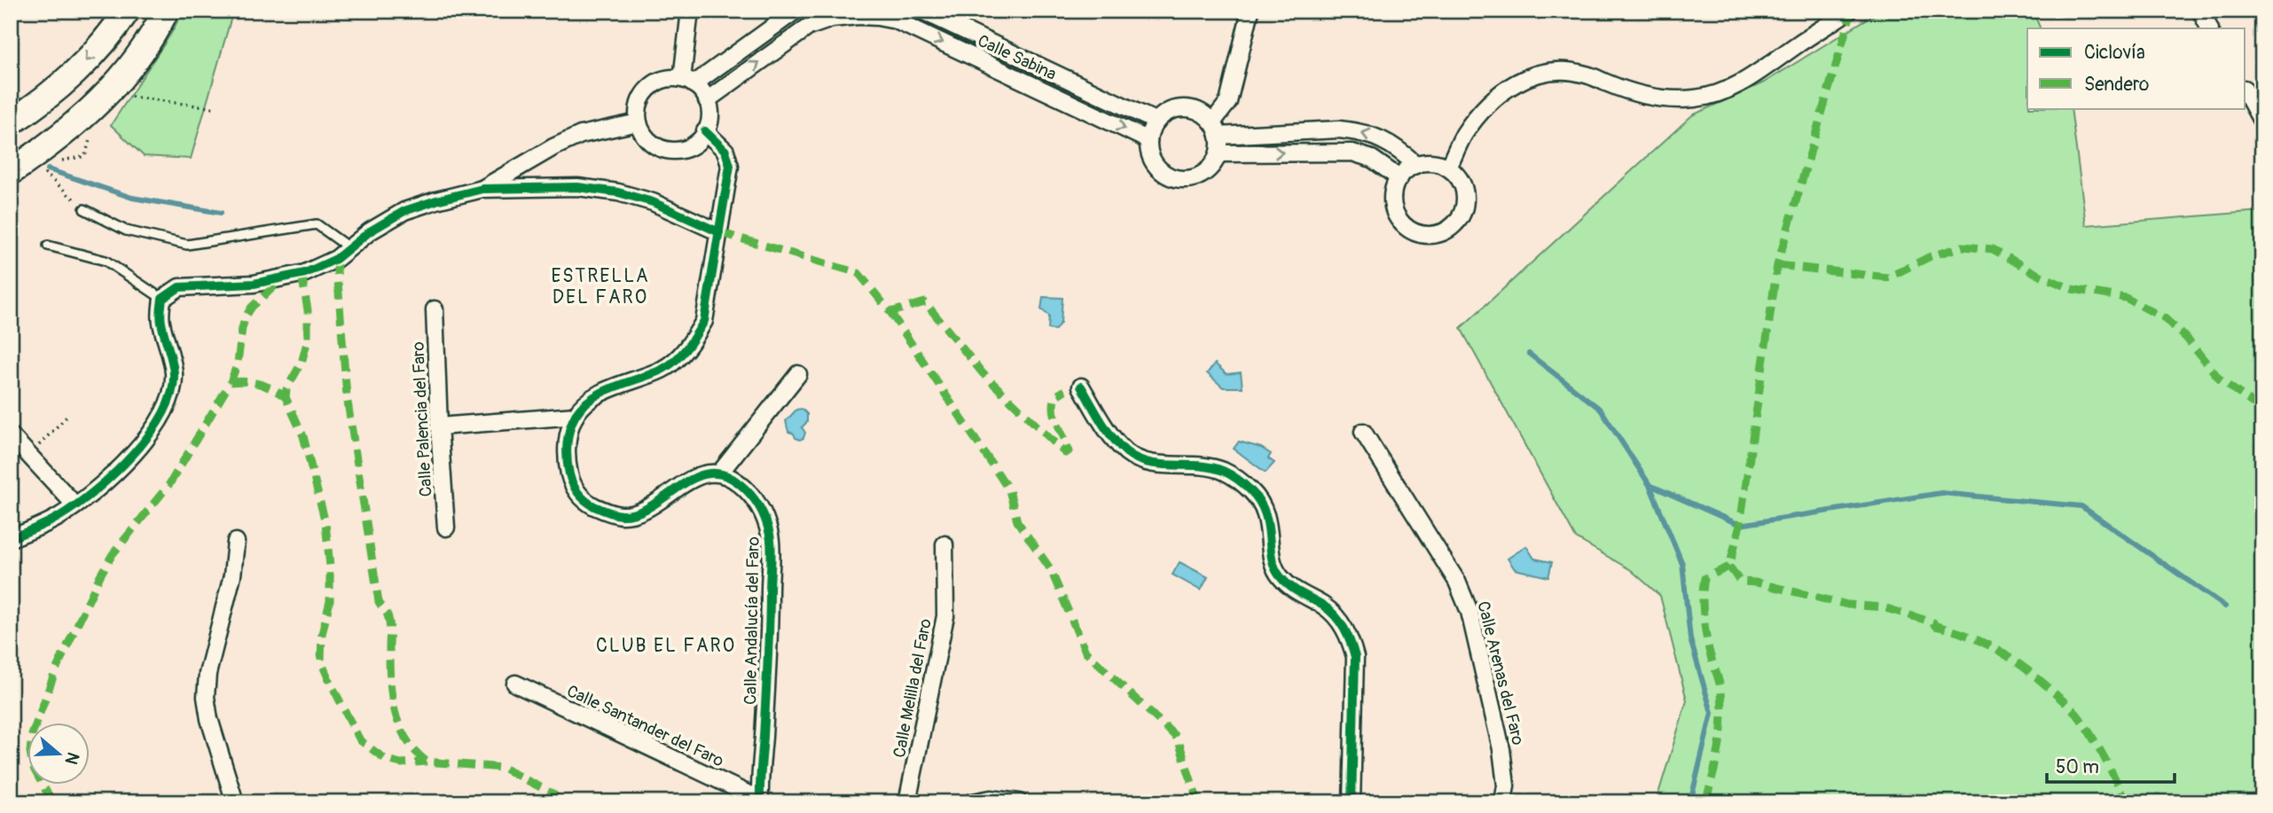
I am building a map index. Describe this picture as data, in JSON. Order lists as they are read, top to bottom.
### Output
{
  "streets": {
    "street": [
      "Calle Sabina",
      "Calle Palencia del Faro",
      "Calle Andalucía del Faro",
      "Calle Arenas del Faro",
      "Calle Melilla del Faro",
      "Calle Santander del Faro"
    ]
  },
  "crossings": [
    ["Calle Andalucía del Faro", "Calle Santander del Faro"]
  ],
  "districts": ["ESTRELLA DEL FARO", "CLUB EL FARO"],
  "legend": ["Ciclovía", "Sendero"],
  "scale_bar": "50 m",
  "north": "right"
}
